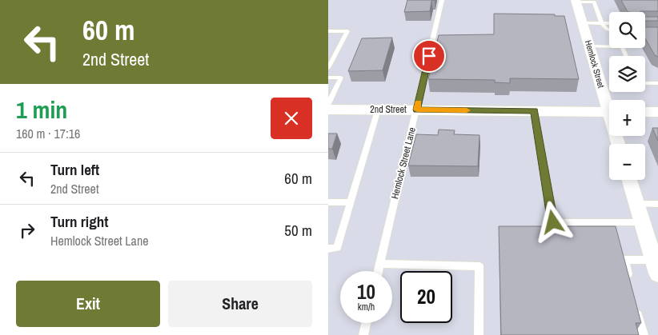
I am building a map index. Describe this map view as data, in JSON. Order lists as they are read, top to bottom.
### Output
{
  "streets": {
    "street": ["Hemlock Street", "2nd Street"],
    "lane": ["Hemlock Street Lane"]
  },
  "crossings": [
    ["2nd Street", "Hemlock Street Lane"]
  ],
  "page": {
    "turn": ["60 m", "2nd Street"],
    "map_buttons": ["+", "−"],
    "heading": ["1 min", "160 m · 17:16"],
    "list": [
      {
        "name": "Turn left",
        "note": "2nd Street",
        "value": "60 m"
      },
      {
        "name": "Turn right",
        "note": "Hemlock Street Lane",
        "value": "50 m"
      }
    ],
    "speed": "10 km/h",
    "limit": "20",
    "buttons": ["Exit", "Share"]
  }
}
